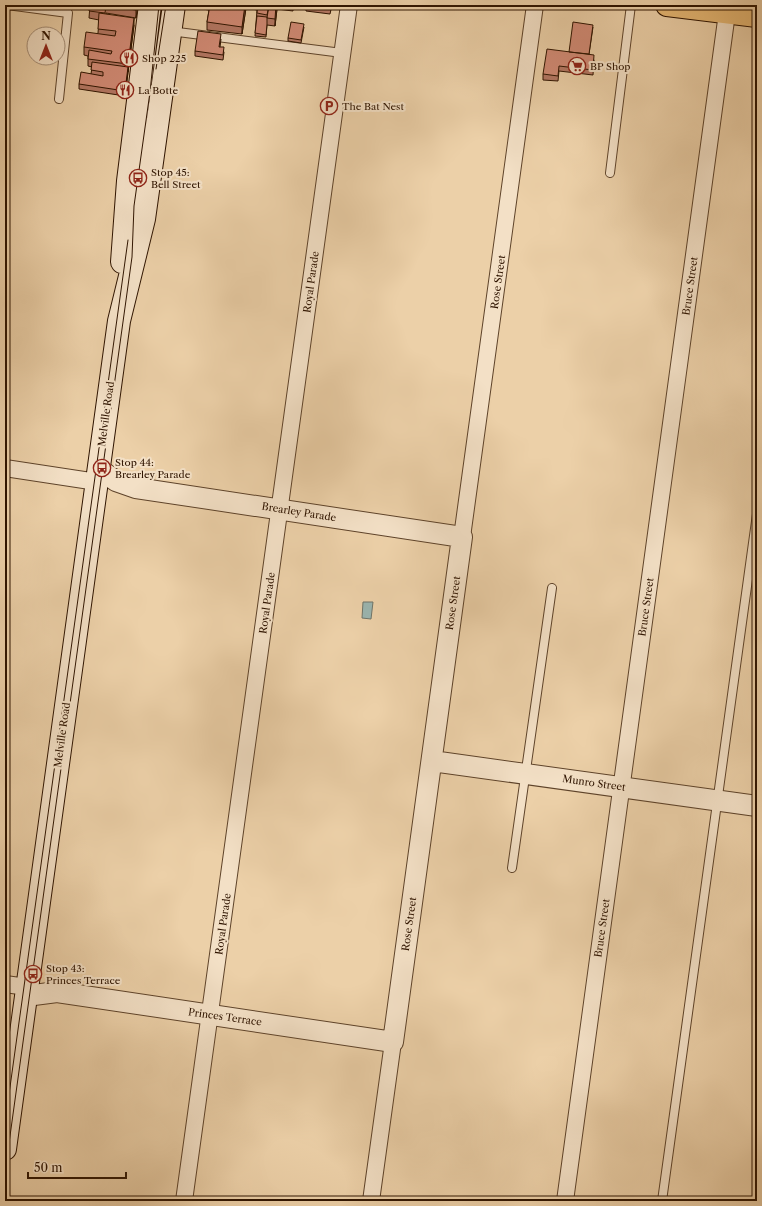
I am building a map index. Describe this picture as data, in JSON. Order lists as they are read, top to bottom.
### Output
{
  "streets": {
    "main road": ["Melville Road"],
    "street": [
      "Royal Parade",
      "Rose Street",
      "Bruce Street",
      "Brearley Parade",
      "Munro Street",
      "Princes Terrace"
    ]
  },
  "crossings": [
    ["Royal Parade", "Brearley Parade"],
    ["Royal Parade", "Princes Terrace"],
    ["Rose Street", "Brearley Parade"],
    ["Rose Street", "Munro Street"],
    ["Rose Street", "Princes Terrace"],
    ["Bruce Street", "Munro Street"],
    ["Melville Road", "Brearley Parade"],
    ["Melville Road", "Princes Terrace"]
  ],
  "places": {
    "restaurant": ["Shop 225", "La Botte"],
    "supermarket": ["BP Shop"],
    "parking": ["The Bat Nest"],
    "bus stop": ["Stop 45: Bell Street", "Stop 44: Brearley Parade", "Stop 43: Princes Terrace"]
  },
  "scale_bar": "50 m",
  "north": "top"
}
